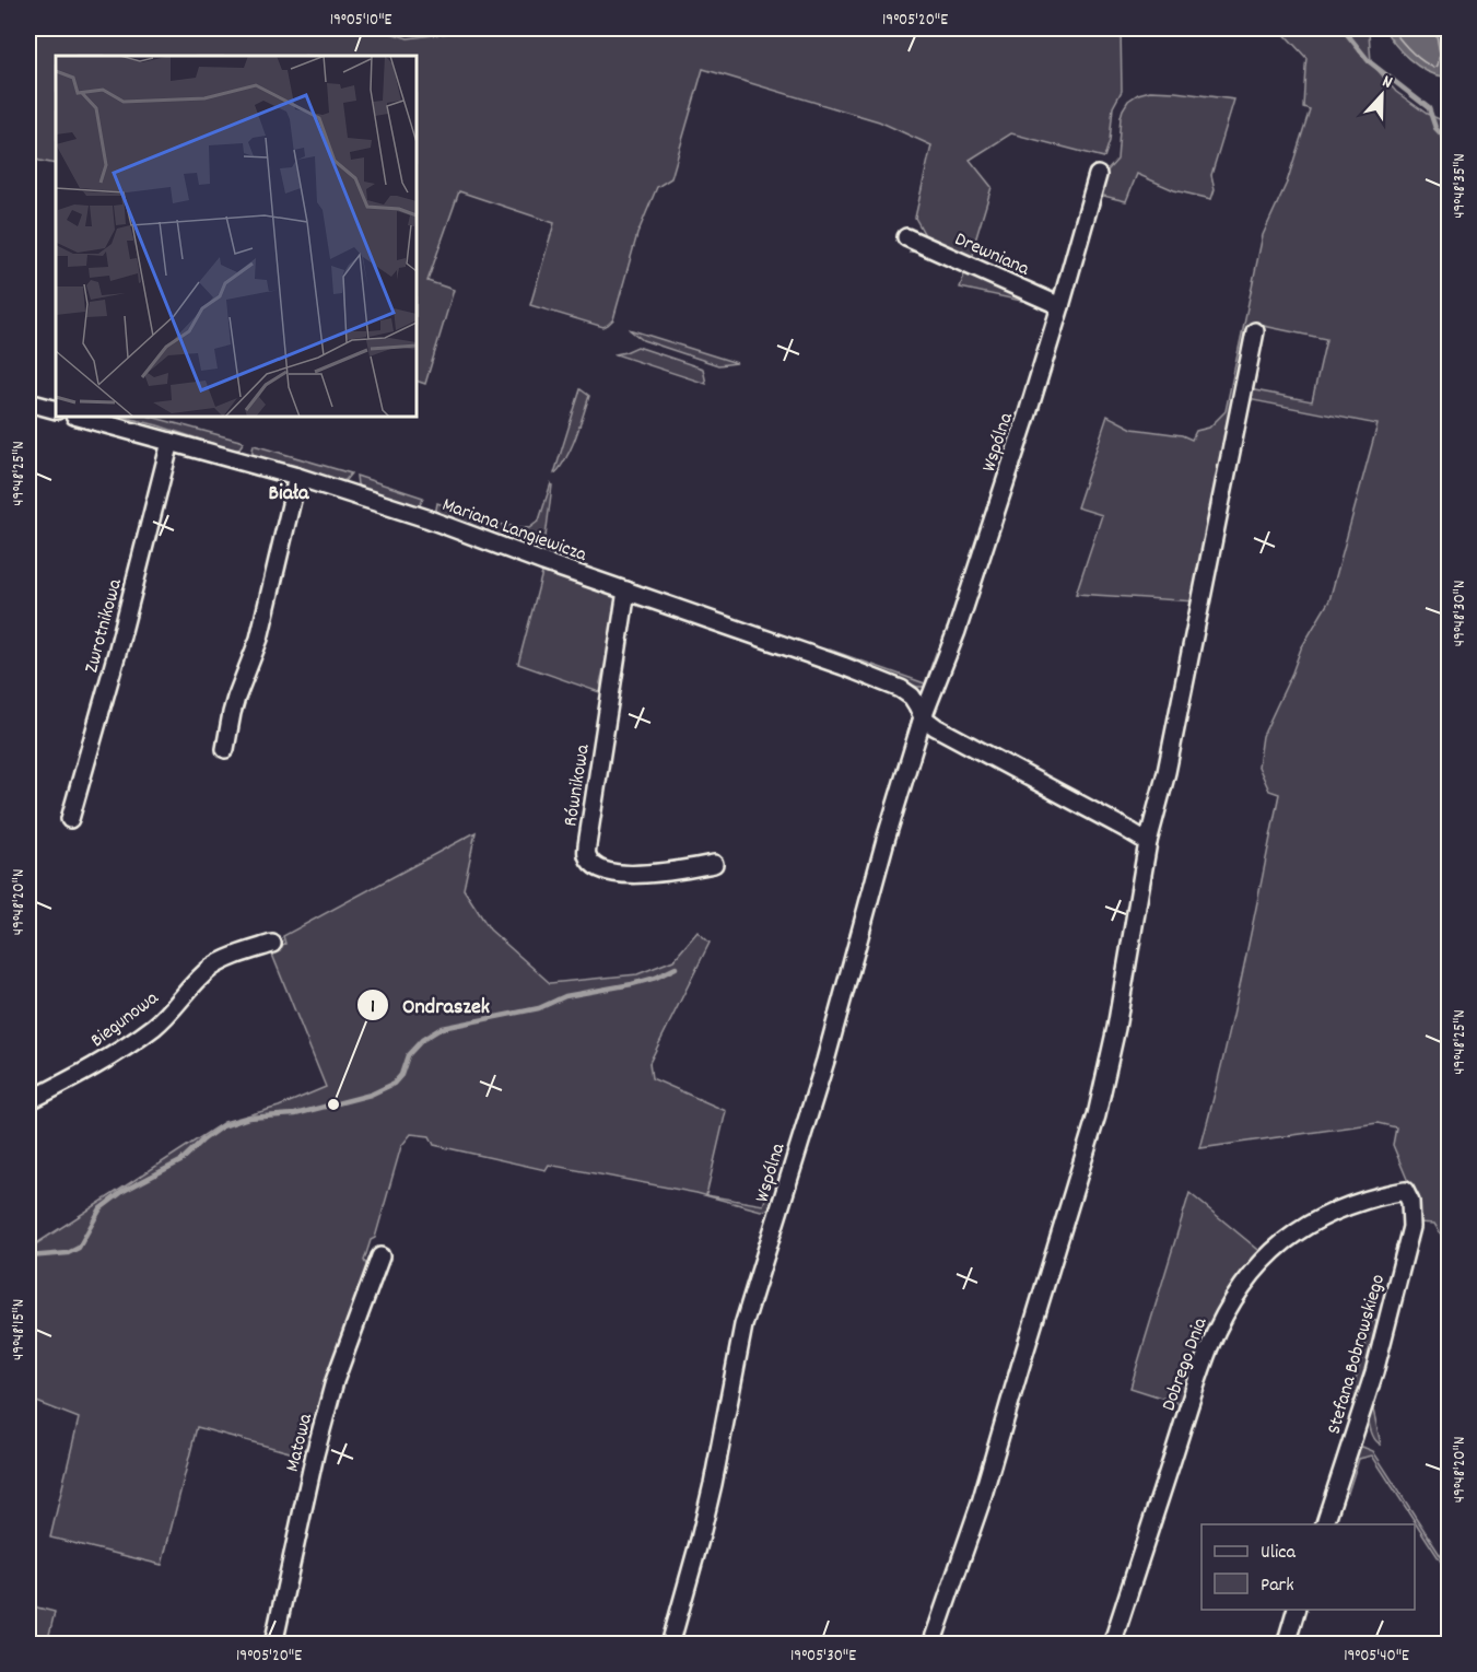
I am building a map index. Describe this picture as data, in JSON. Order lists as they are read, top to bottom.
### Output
{
  "streets": {
    "street": [
      "Drewniana",
      "Wspólna",
      "Mariana Langiewicza",
      "Zwrotnikowa",
      "Równikowa",
      "Biegunowa",
      "Stefana Bobrowskiego",
      "Dobrego Dnia",
      "Matowa"
    ]
  },
  "crossings": [
    ["Drewniana", "Wspólna"],
    ["Wspólna", "Mariana Langiewicza"],
    ["Mariana Langiewicza", "Zwrotnikowa"],
    ["Mariana Langiewicza", "Równikowa"],
    ["Stefana Bobrowskiego", "Dobrego Dnia"]
  ],
  "districts": ["Biała"],
  "places": ["Ondraszek"],
  "legend": ["Ulica", "Park"],
  "north": "top",
  "coordinates": [
    "19°05'10\"E",
    "19°05'20\"E",
    "49°48'35\"N",
    "49°48'25\"N",
    "49°48'30\"N",
    "49°48'20\"N",
    "49°48'15\"N",
    "19°05'30\"E",
    "19°05'40\"E"
  ]
}
